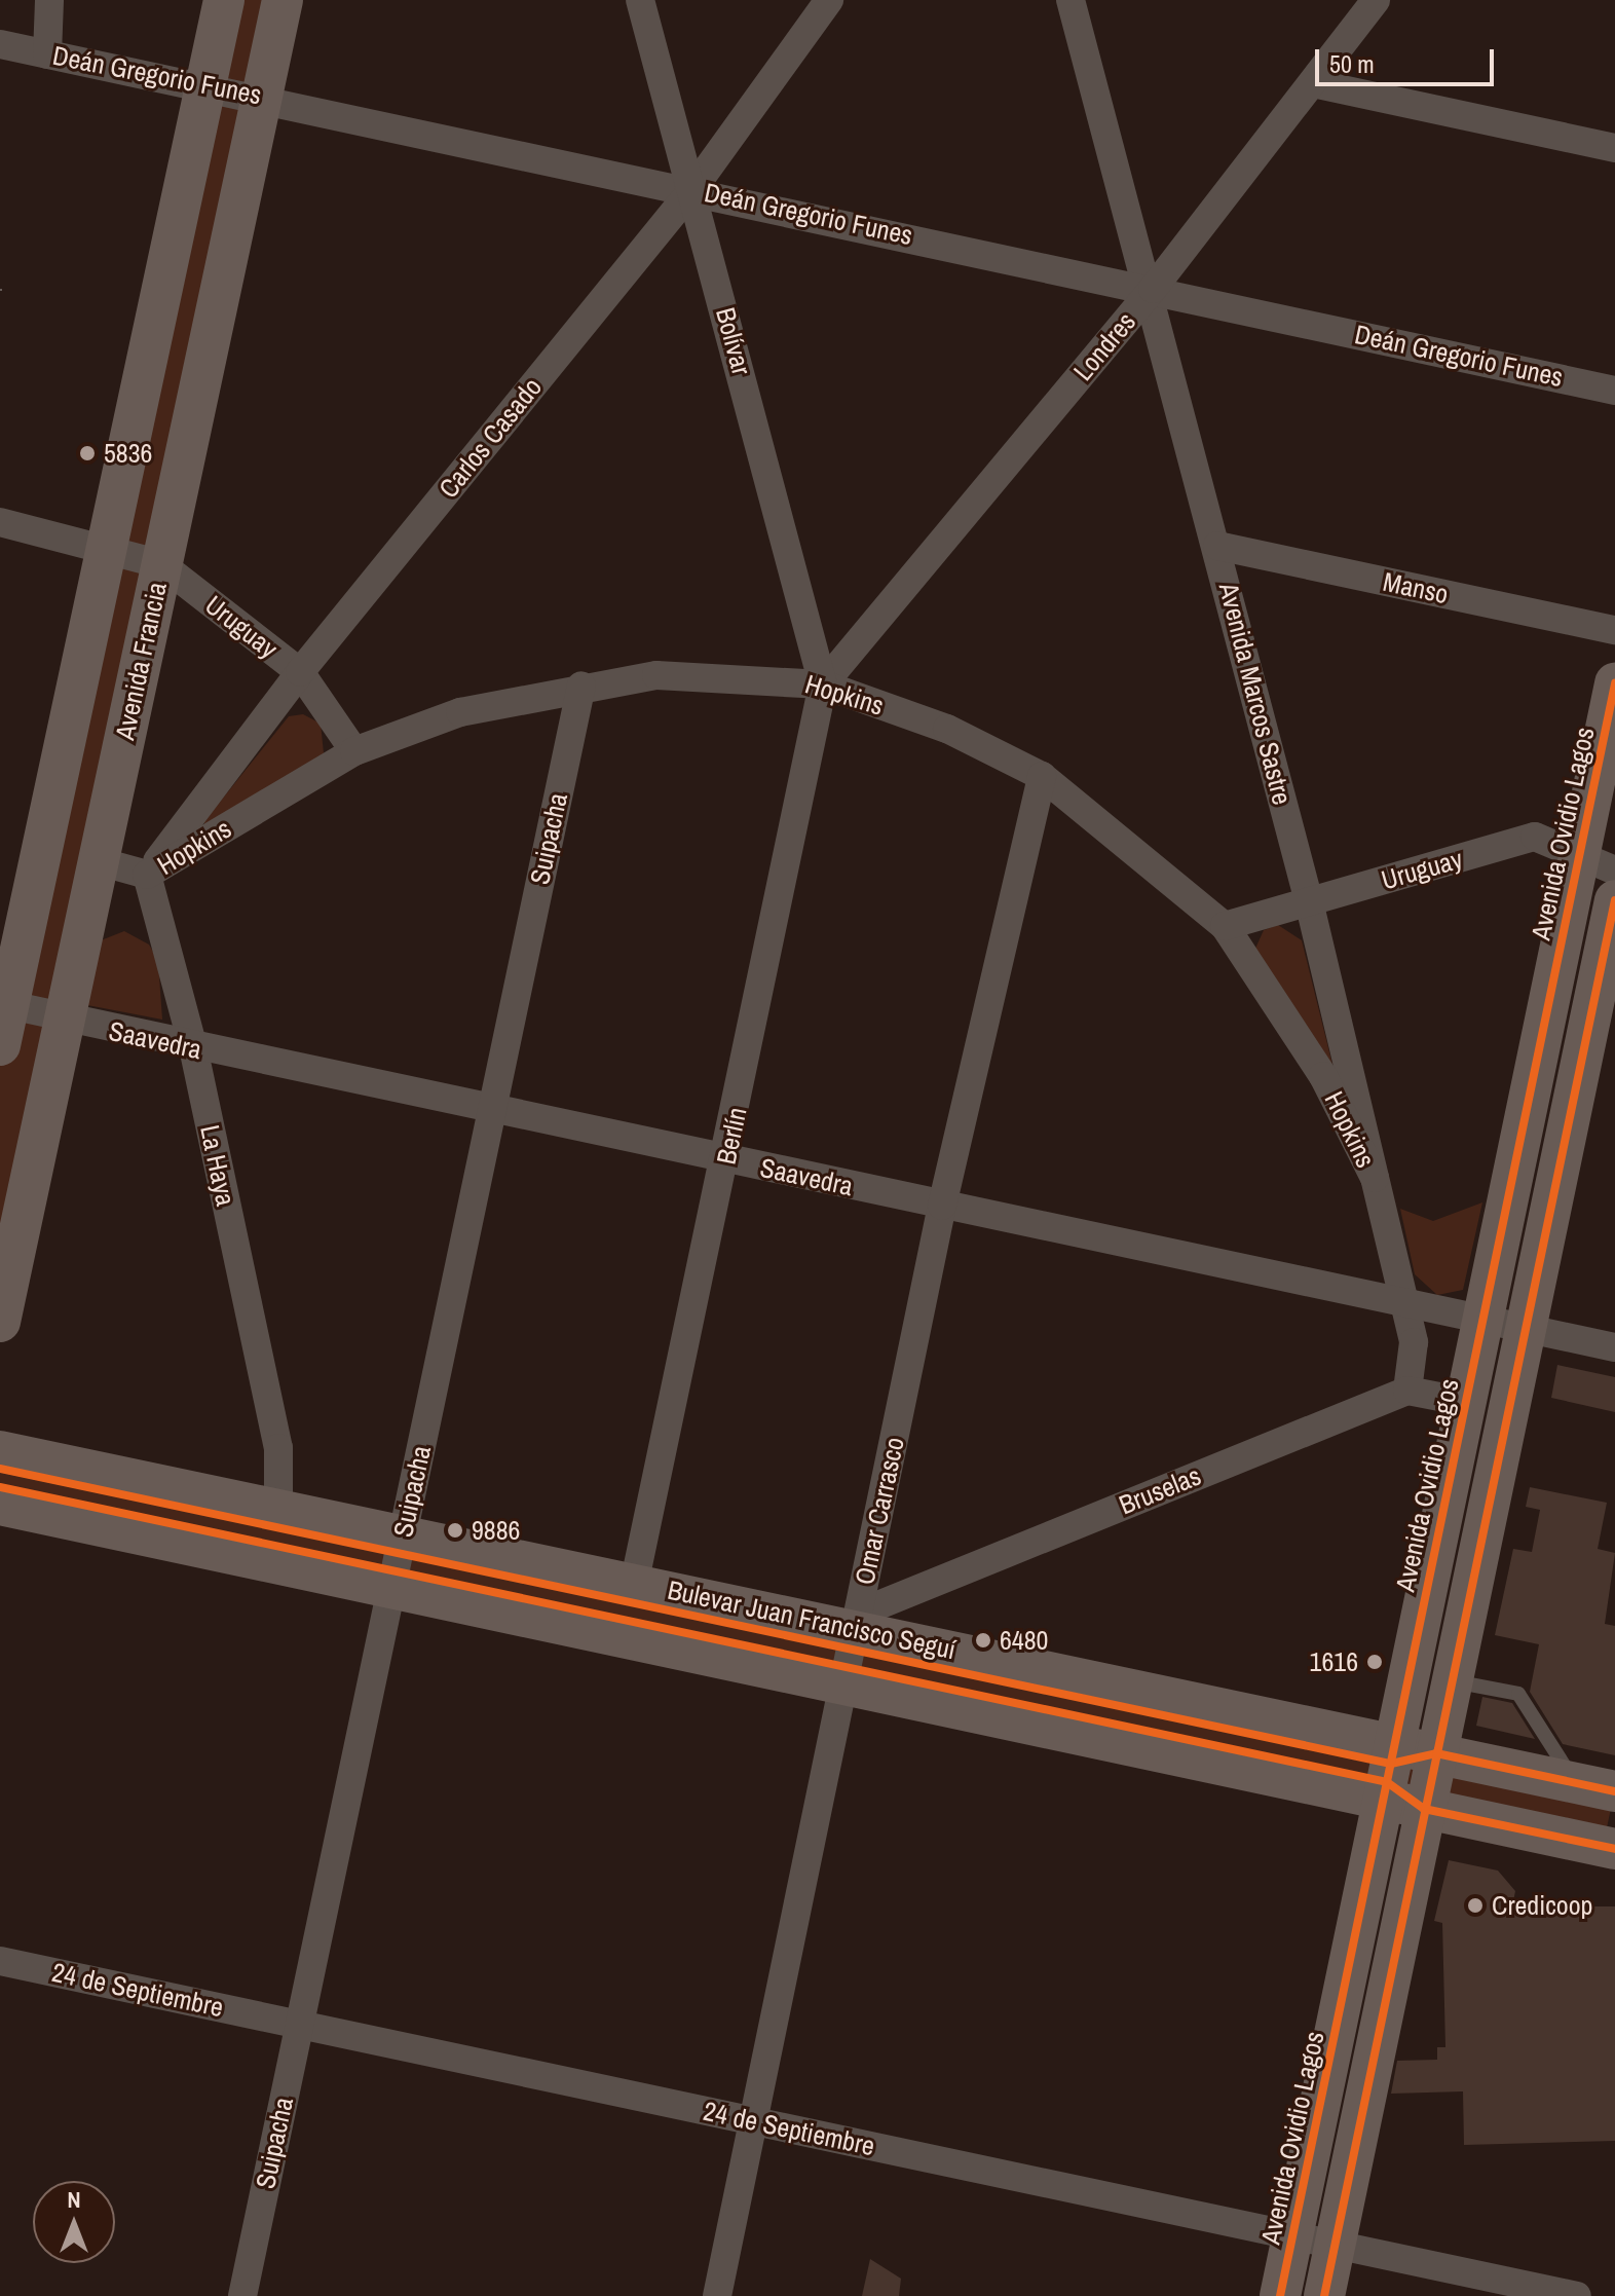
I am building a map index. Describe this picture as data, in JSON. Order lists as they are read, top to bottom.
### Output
{
  "streets": {
    "main road": ["Avenida Francia", "Avenida Ovidio Lagos", "Bulevar Juan Francisco Seguí"],
    "street": [
      "Deán Gregorio Funes",
      "Bolívar",
      "Londres",
      "Carlos Casado",
      "Manso",
      "Uruguay",
      "Avenida Marcos Sastre",
      "Hopkins",
      "Suipacha",
      "Saavedra",
      "Berlín",
      "La Haya",
      "Bruselas",
      "Omar Carrasco",
      "24 de Septiembre"
    ]
  },
  "crossings": [
    ["Deán Gregorio Funes", "Bolívar"],
    ["Deán Gregorio Funes", "Londres"],
    ["Deán Gregorio Funes", "Carlos Casado"],
    ["Deán Gregorio Funes", "Avenida Francia"],
    ["Deán Gregorio Funes", "Avenida Marcos Sastre"],
    ["Bolívar", "Londres"],
    ["Bolívar", "Carlos Casado"],
    ["Bolívar", "Hopkins"],
    ["Bolívar", "Berlín"],
    ["Londres", "Avenida Marcos Sastre"],
    ["Londres", "Hopkins"],
    ["Londres", "Berlín"],
    ["Carlos Casado", "Uruguay"],
    ["Carlos Casado", "Hopkins"],
    ["Carlos Casado", "La Haya"],
    ["Manso", "Avenida Marcos Sastre"],
    ["Uruguay", "Avenida Francia"],
    ["Uruguay", "Avenida Marcos Sastre"],
    ["Uruguay", "Hopkins"],
    ["Uruguay", "Avenida Ovidio Lagos"],
    ["Avenida Francia", "Saavedra"],
    ["Avenida Marcos Sastre", "Hopkins"],
    ["Avenida Marcos Sastre", "Saavedra"],
    ["Avenida Marcos Sastre", "Bruselas"],
    ["Hopkins", "Suipacha"],
    ["Hopkins", "Berlín"],
    ["Hopkins", "La Haya"],
    ["Hopkins", "Omar Carrasco"],
    ["Avenida Ovidio Lagos", "Saavedra"],
    ["Avenida Ovidio Lagos", "Bulevar Juan Francisco Seguí"],
    ["Avenida Ovidio Lagos", "24 de Septiembre"],
    ["Suipacha", "Saavedra"],
    ["Suipacha", "Bulevar Juan Francisco Seguí"],
    ["Suipacha", "24 de Septiembre"],
    ["Saavedra", "Berlín"],
    ["Saavedra", "La Haya"],
    ["Saavedra", "Omar Carrasco"],
    ["Berlín", "Bulevar Juan Francisco Seguí"],
    ["La Haya", "Bulevar Juan Francisco Seguí"],
    ["Bruselas", "Omar Carrasco"],
    ["Bruselas", "Bulevar Juan Francisco Seguí"],
    ["Omar Carrasco", "Bulevar Juan Francisco Seguí"],
    ["Omar Carrasco", "24 de Septiembre"]
  ],
  "places": [
    "5836",
    "9886",
    "6480",
    "1616",
    "Credicoop"
  ],
  "scale_bar": "50 m",
  "north": "top"
}
